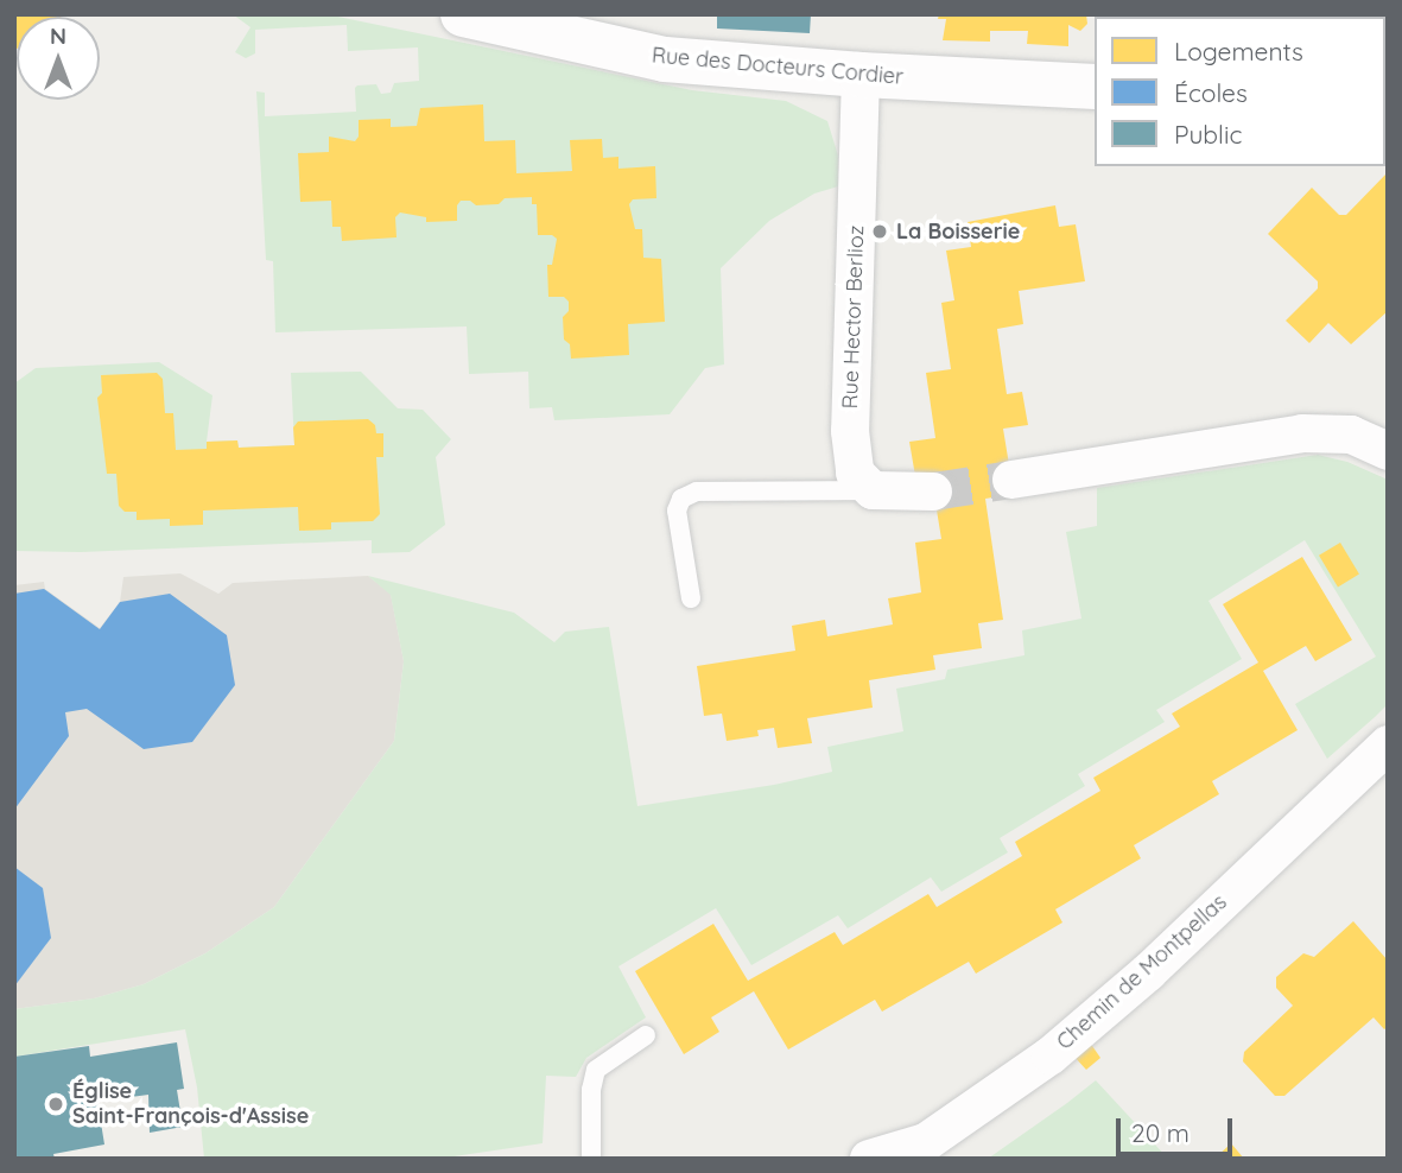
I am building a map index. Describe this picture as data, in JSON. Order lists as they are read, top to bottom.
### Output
{
  "streets": {
    "street": ["Rue des Docteurs Cordier", "Rue Hector Berlioz", "Chemin de Montpellas"]
  },
  "crossings": [
    ["Rue des Docteurs Cordier", "Rue Hector Berlioz"]
  ],
  "places": ["La Boisserie", "Église Saint-François-d'Assise"],
  "legend": ["Logements", "Écoles", "Public"],
  "scale_bar": "20 m",
  "north": "top"
}
